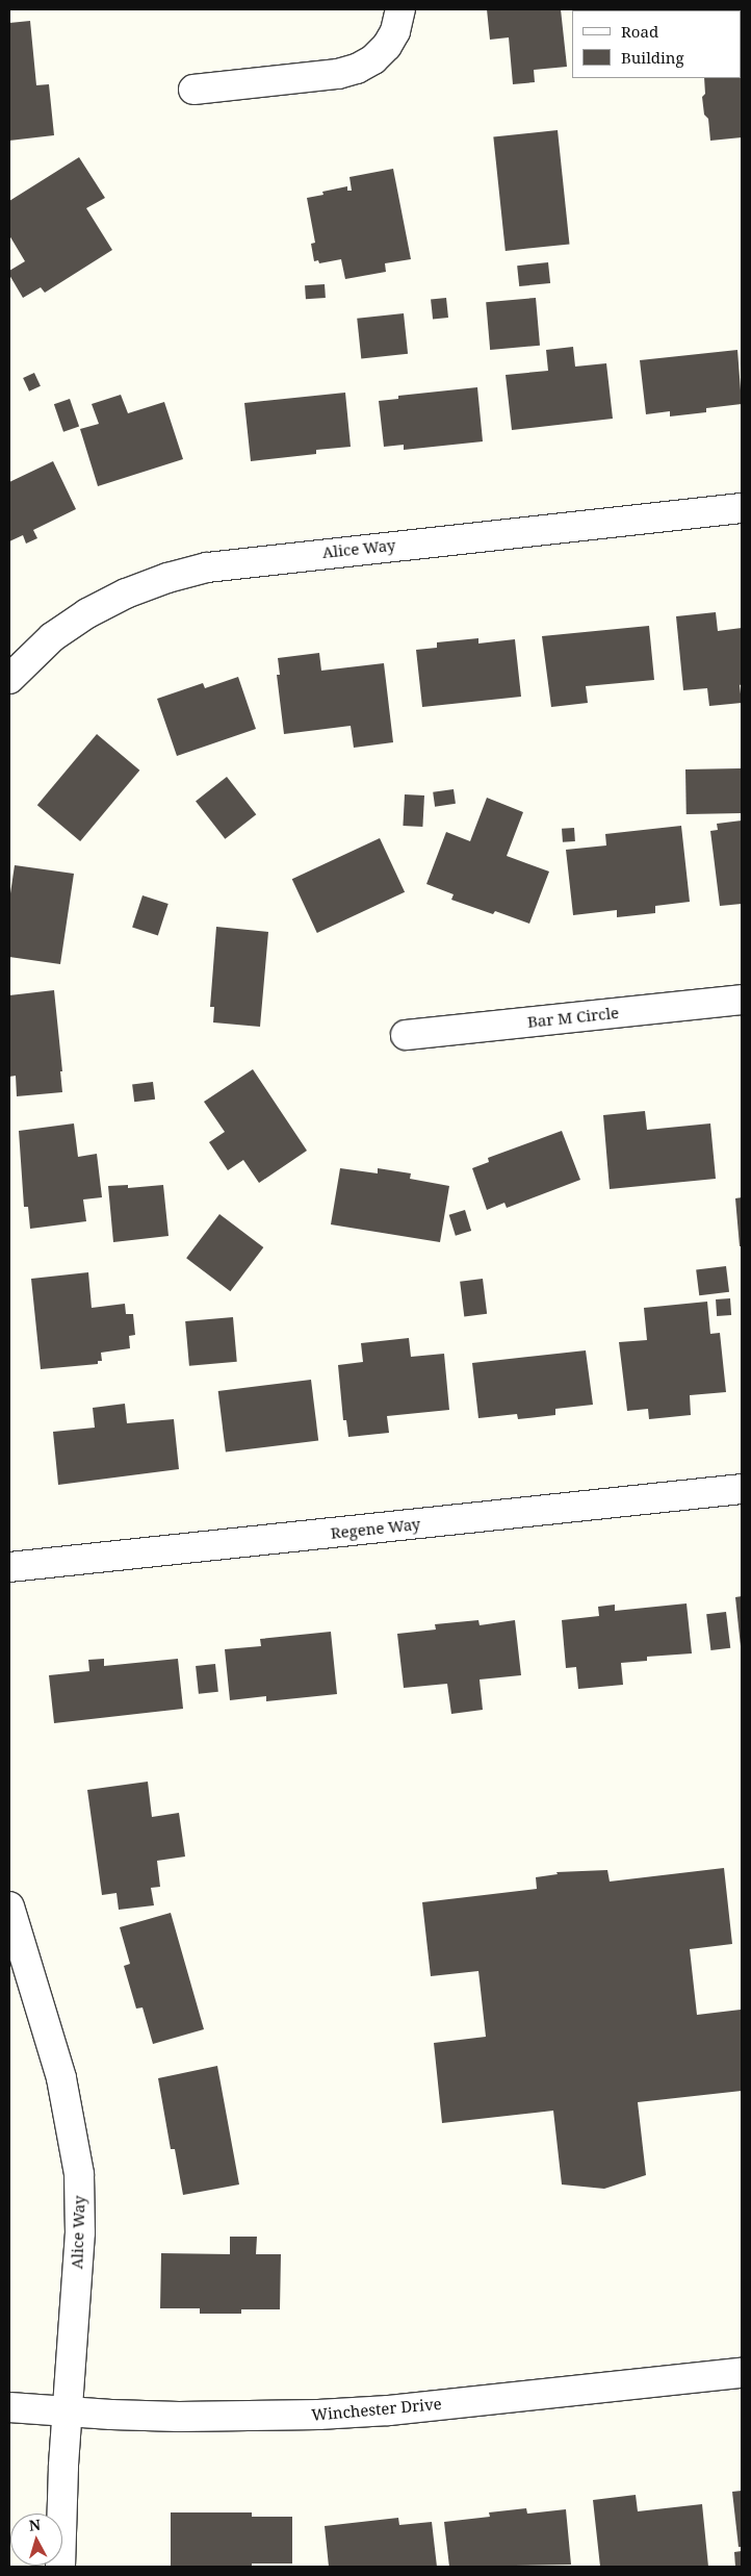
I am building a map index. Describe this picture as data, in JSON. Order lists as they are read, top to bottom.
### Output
{
  "streets": {
    "street": [
      "Alice Way",
      "Bar M Circle",
      "Regene Way",
      "Winchester Drive"
    ]
  },
  "crossings": [
    ["Alice Way", "Winchester Drive"]
  ],
  "legend": ["Road", "Building"],
  "north": "top"
}
